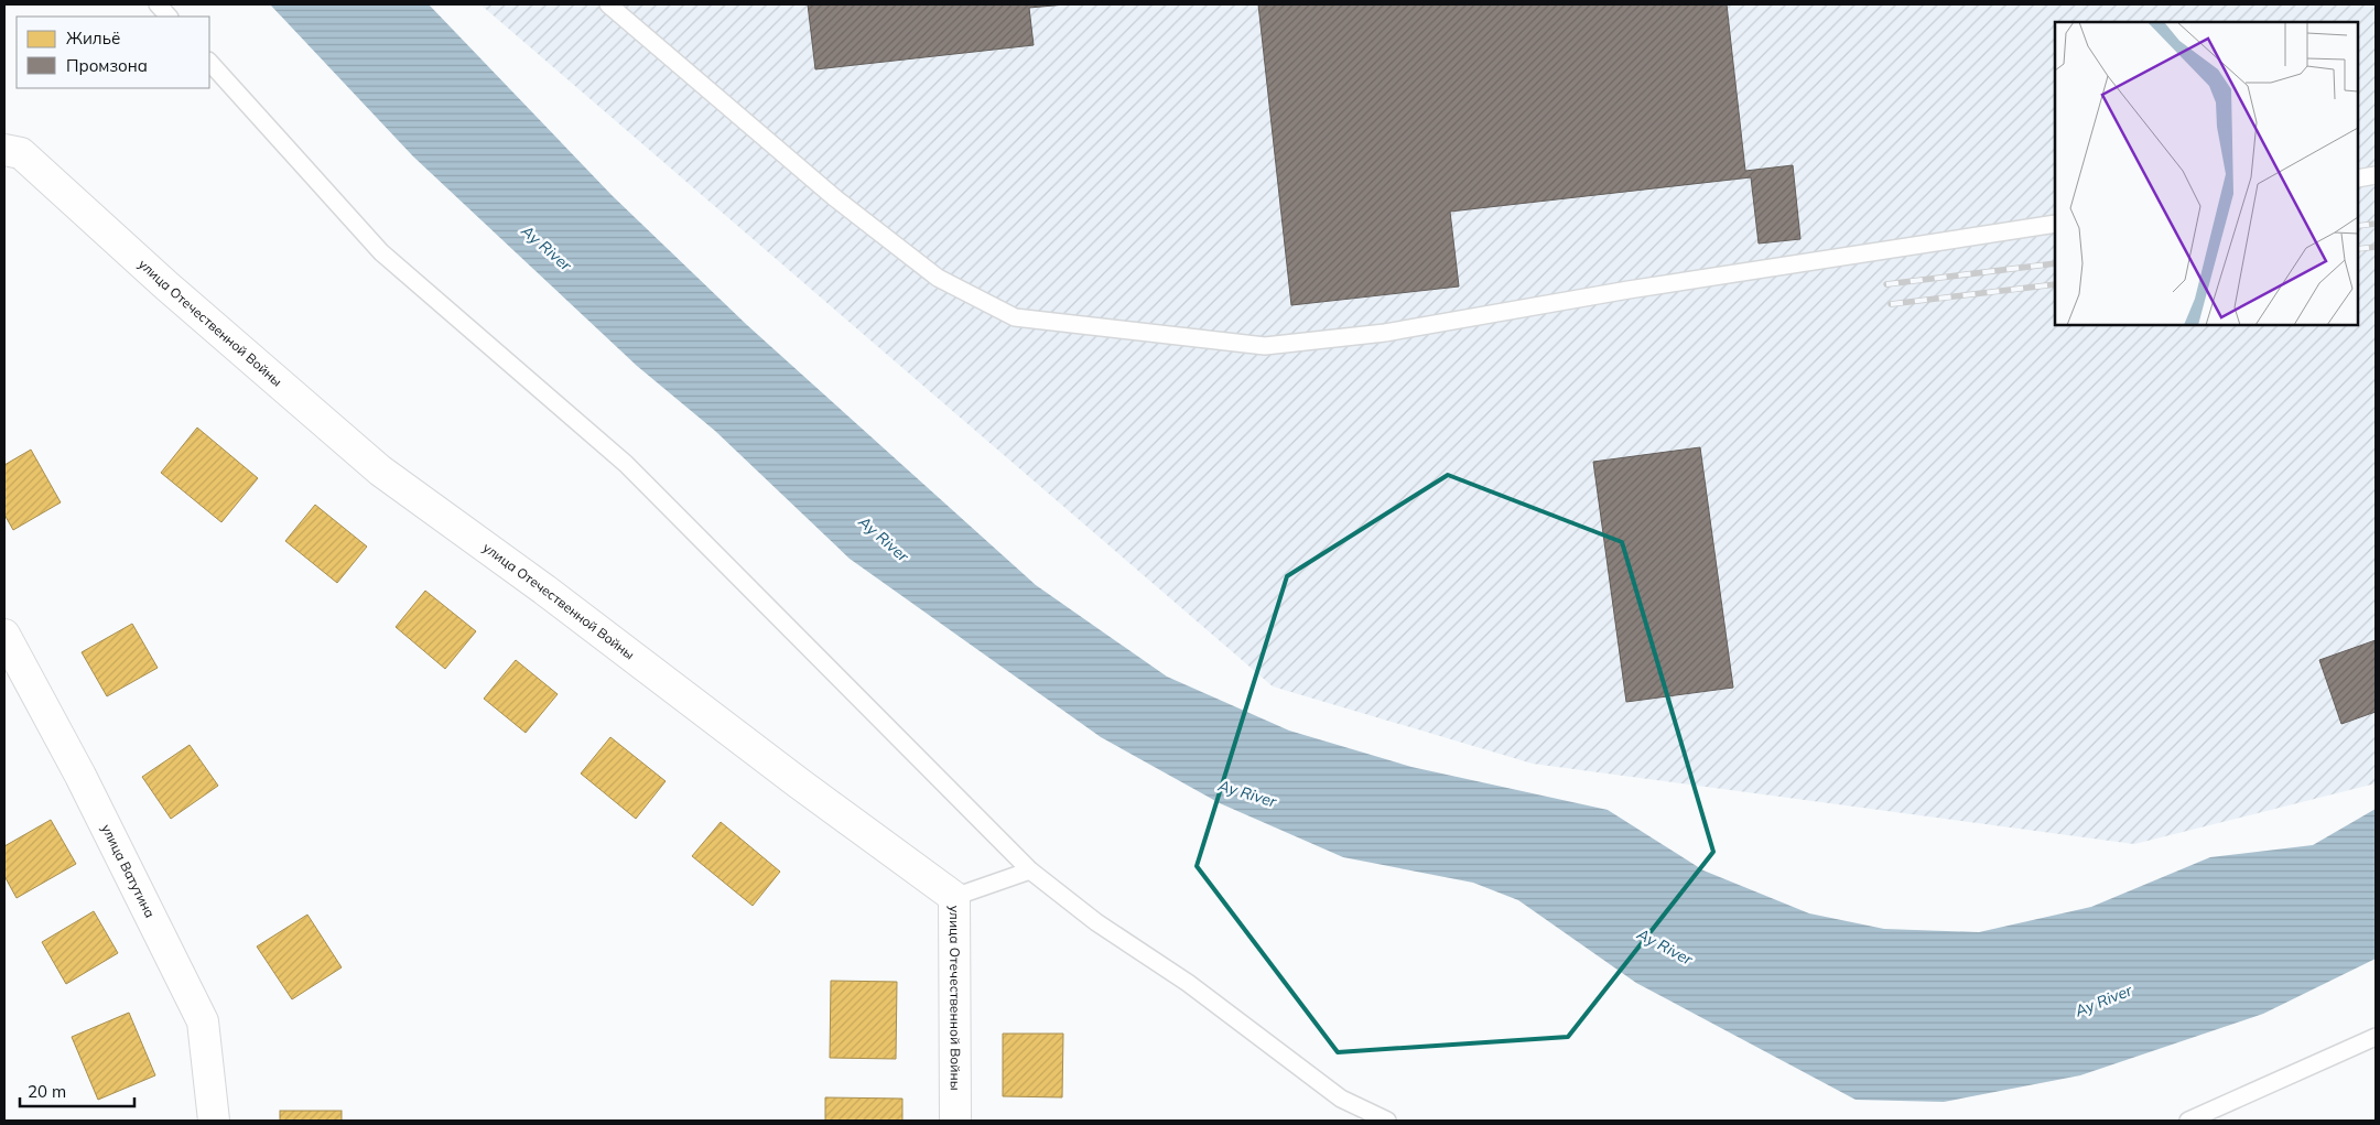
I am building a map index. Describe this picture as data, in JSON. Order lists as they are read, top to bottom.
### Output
{
  "streets": {
    "street": ["улица Отечественной Войны", "улица Ватутина"]
  },
  "water": ["Ay River"],
  "legend": ["Жильё", "Промзона"],
  "scale_bar": "20 m"
}
